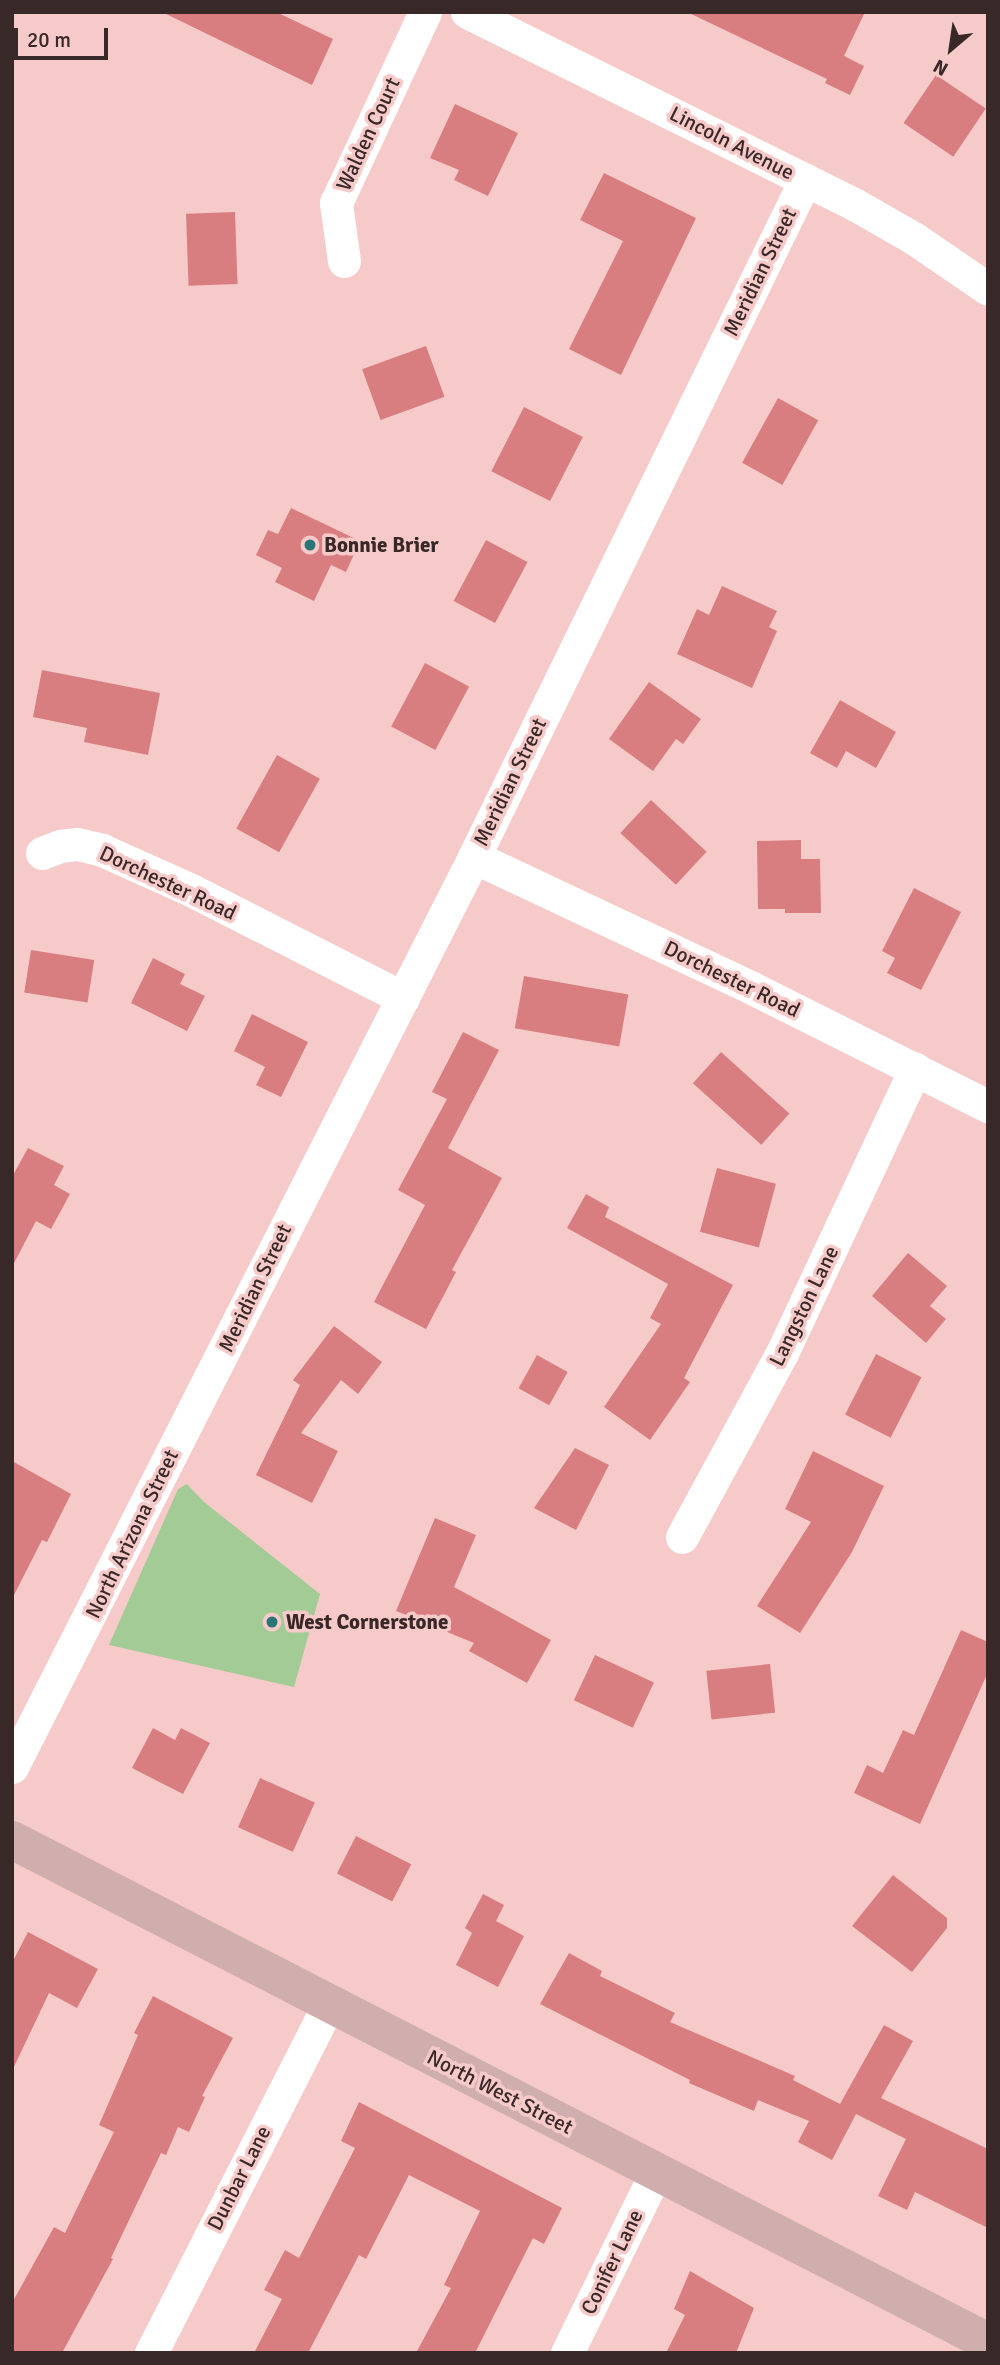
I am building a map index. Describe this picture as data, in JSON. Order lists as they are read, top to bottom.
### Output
{
  "streets": {
    "main road": ["North West Street"],
    "street": [
      "Walden Court",
      "Lincoln Avenue",
      "Meridian Street",
      "Dorchester Road",
      "Langston Lane",
      "North Arizona Street",
      "Dunbar Lane",
      "Conifer Lane"
    ]
  },
  "crossings": [
    ["Lincoln Avenue", "Meridian Street"],
    ["Meridian Street", "Dorchester Road"],
    ["Meridian Street", "North Arizona Street"],
    ["Dorchester Road", "Langston Lane"],
    ["North West Street", "Dunbar Lane"],
    ["North West Street", "Conifer Lane"]
  ],
  "places": ["Bonnie Brier", "West Cornerstone"],
  "scale_bar": "20 m",
  "north": "bottom left"
}
